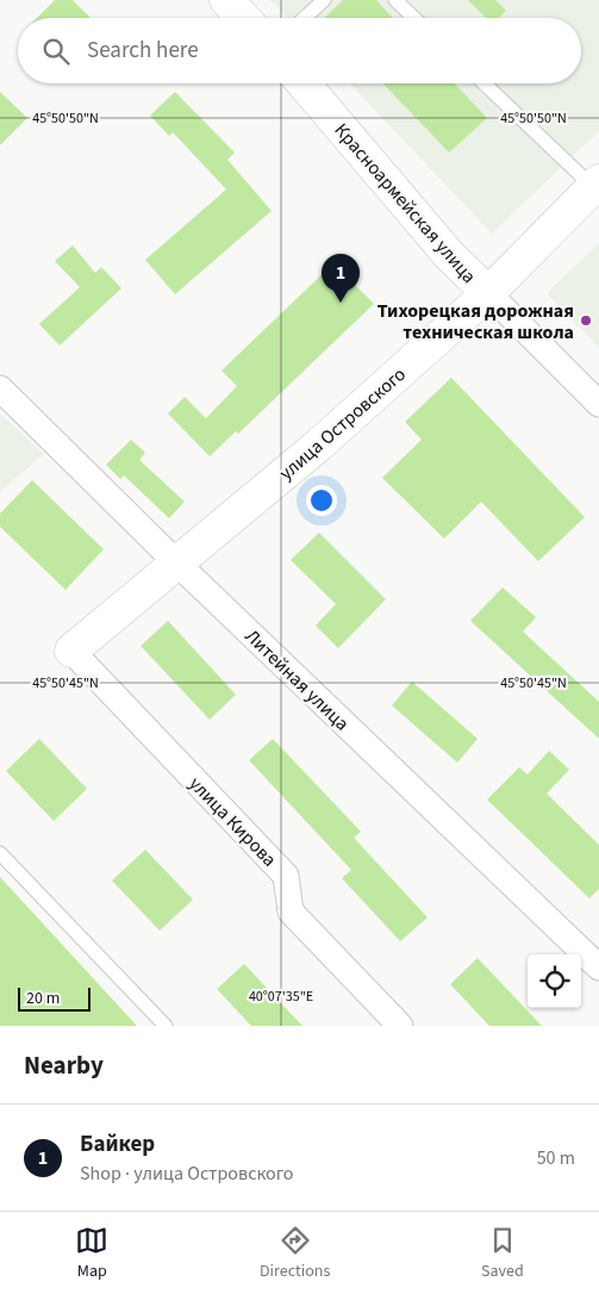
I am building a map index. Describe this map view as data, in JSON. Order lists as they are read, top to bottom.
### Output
{
  "streets": {
    "street": [
      "Красноармейская улица",
      "улица Островского",
      "Литейная улица",
      "улица Кирова"
    ]
  },
  "crossings": [
    ["Красноармейская улица", "улица Островского"],
    ["улица Островского", "Литейная улица"],
    ["улица Островского", "улица Кирова"]
  ],
  "places": ["Тихорецкая дорожная техническая школа"],
  "scale_bar": "20 m",
  "page": {
    "search": "Search here",
    "pins": "1",
    "scale": "20 m",
    "heading": "Nearby",
    "list": [
      {
        "mark": "1",
        "name": "Байкер",
        "note": "Shop · улица Островского",
        "value": "50 m"
      }
    ],
    "nav": ["Map", "Directions", "Saved"]
  },
  "coordinates": ["45°50'50\"N", "45°50'45\"N", "40°07'35\"E"]
}
